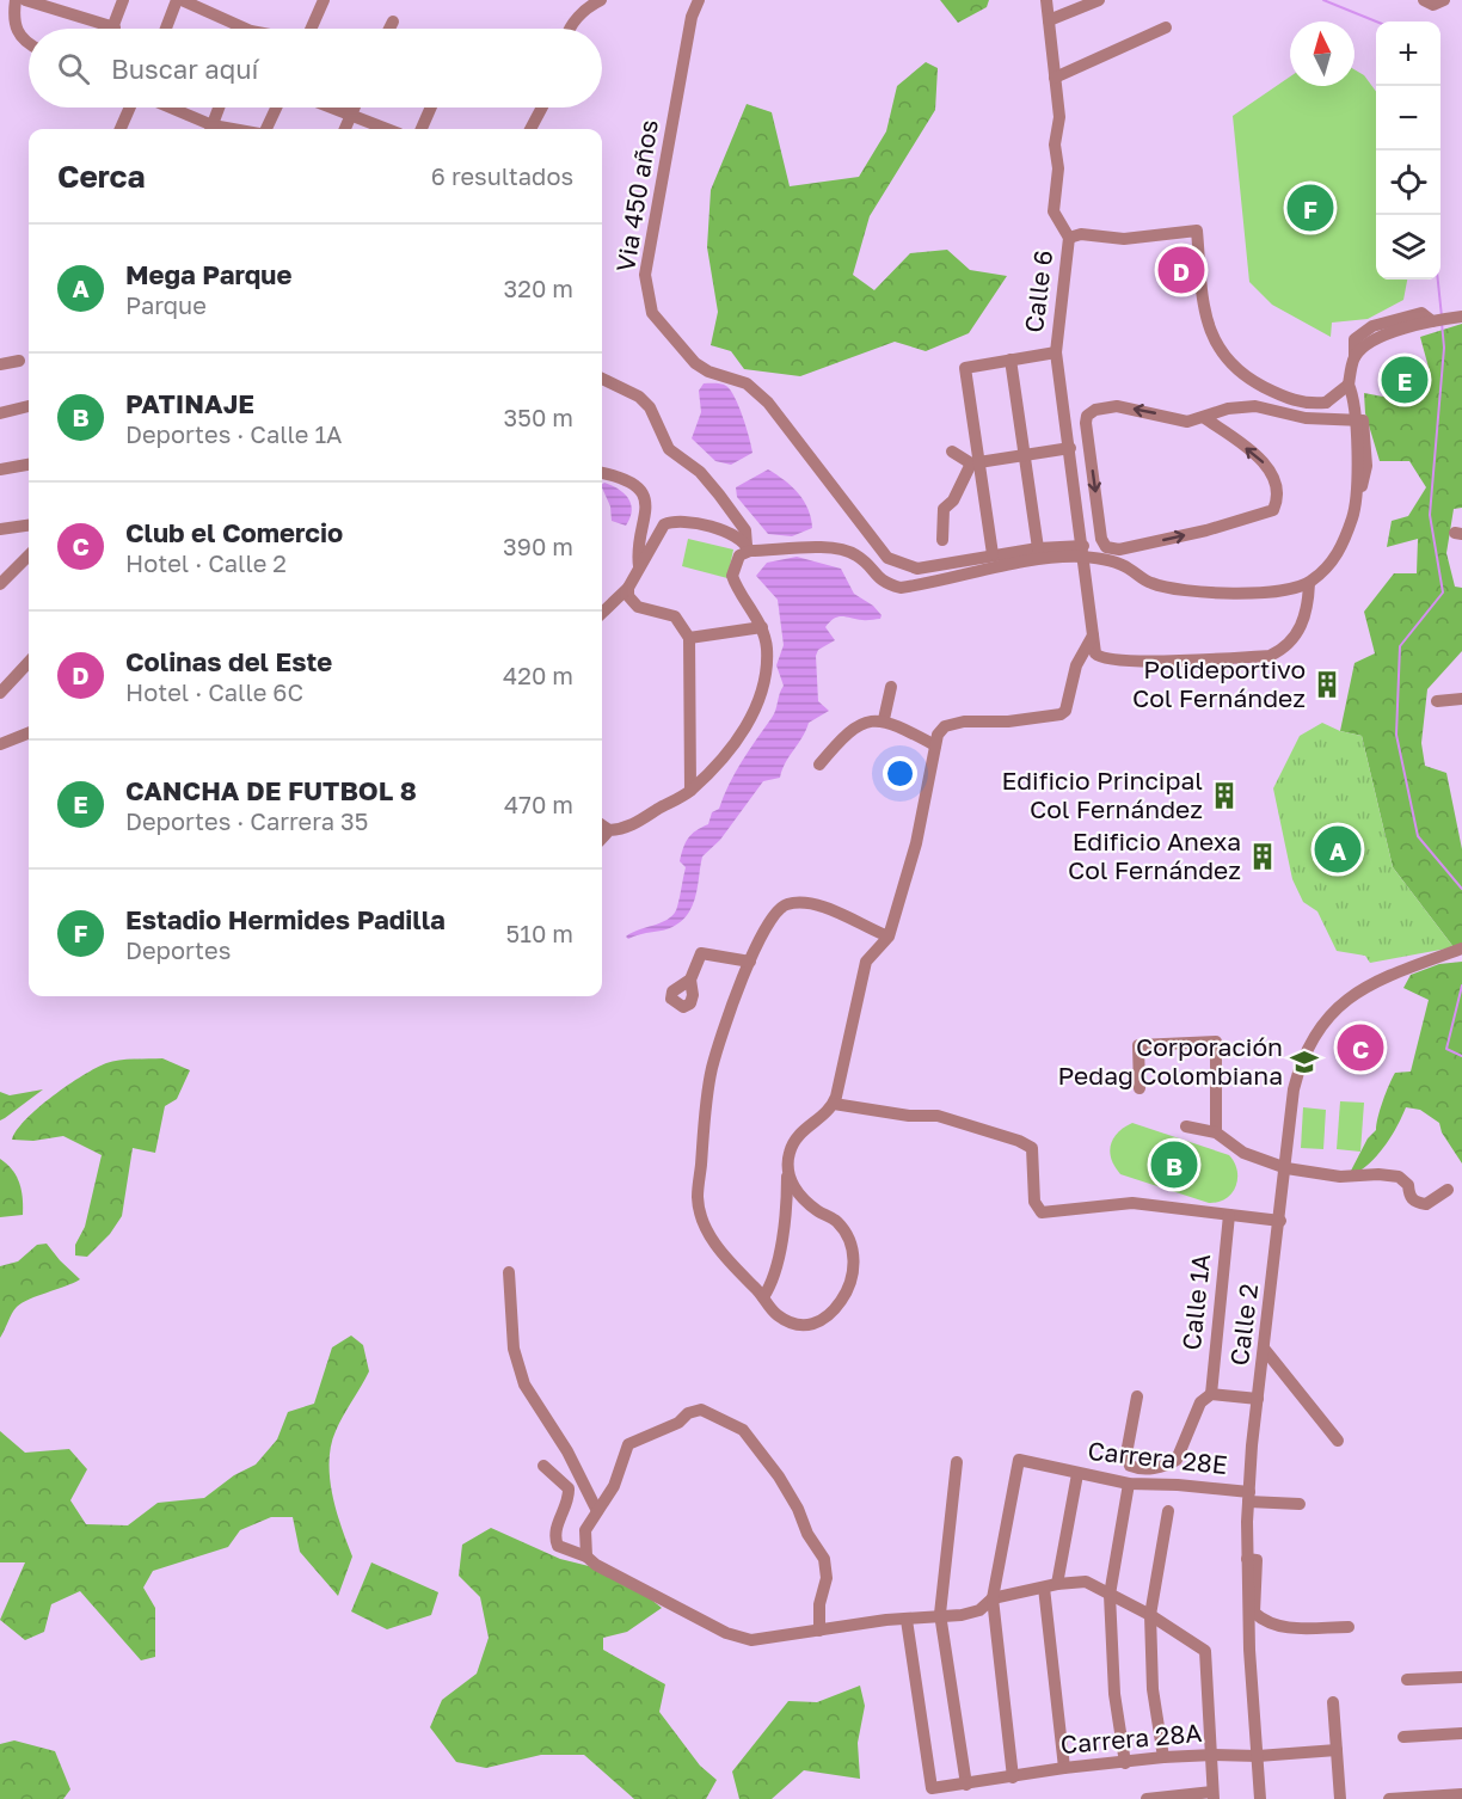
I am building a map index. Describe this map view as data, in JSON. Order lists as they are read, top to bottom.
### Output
{
  "streets": {
    "street": [
      "Via 450 años",
      "Calle 6",
      "Calle 1A",
      "Calle 2",
      "Carrera 28E",
      "Carrera 28A"
    ]
  },
  "crossings": [
    ["Calle 2", "Carrera 28E"],
    ["Calle 2", "Carrera 28A"]
  ],
  "places": {
    "building": ["Polideportivo Col Fernández", "Edificio Principal Col Fernández", "Edificio Anexa Col Fernández"],
    "school or university": ["Corporación Pedag Colombiana"]
  },
  "north": "top",
  "page": {
    "map_buttons": ["+", "−"],
    "search": "Buscar aquí",
    "heading": ["Cerca", "6 resultados"],
    "pins": [
      "F",
      "D",
      "E",
      "A",
      "C",
      "B"
    ],
    "list": [
      {
        "mark": "A",
        "name": "Mega Parque",
        "note": "Parque",
        "value": "320 m"
      },
      {
        "mark": "B",
        "name": "PATINAJE",
        "note": "Deportes · Calle 1A",
        "value": "350 m"
      },
      {
        "mark": "C",
        "name": "Club el Comercio",
        "note": "Hotel · Calle 2",
        "value": "390 m"
      },
      {
        "mark": "D",
        "name": "Colinas del Este",
        "note": "Hotel · Calle 6C",
        "value": "420 m"
      },
      {
        "mark": "E",
        "name": "CANCHA DE FUTBOL 8",
        "note": "Deportes · Carrera 35",
        "value": "470 m"
      },
      {
        "mark": "F",
        "name": "Estadio Hermides Padilla",
        "note": "Deportes",
        "value": "510 m"
      }
    ]
  }
}
